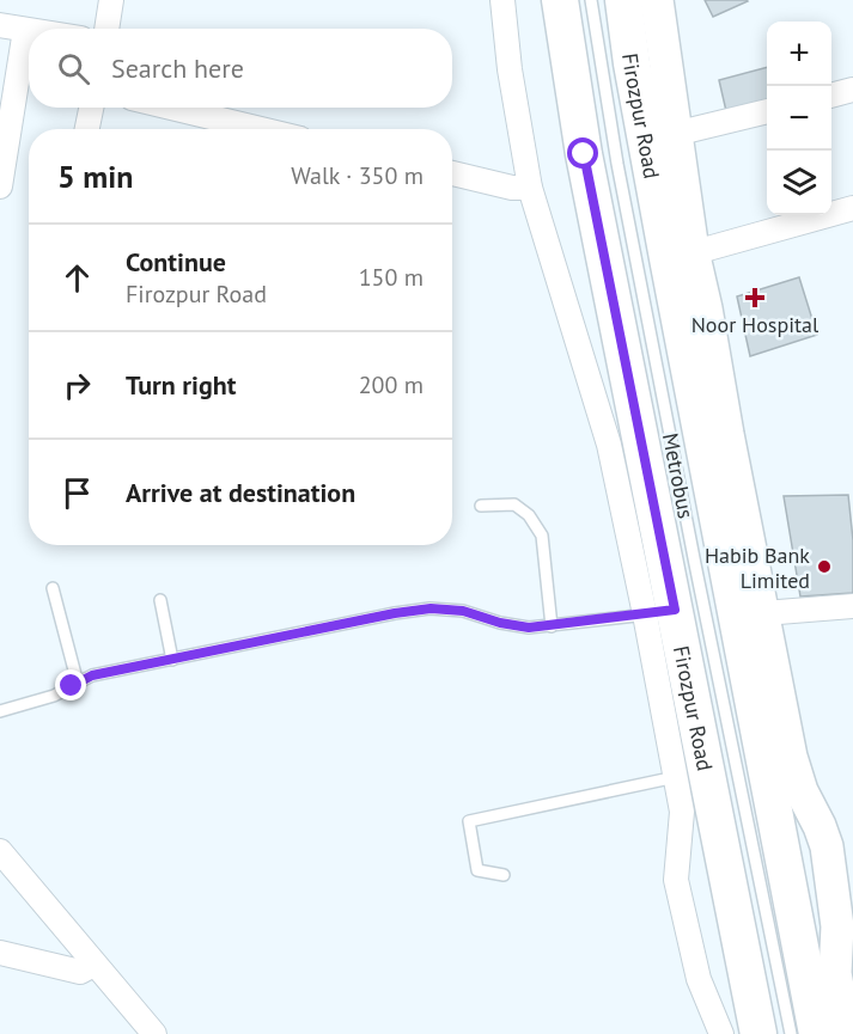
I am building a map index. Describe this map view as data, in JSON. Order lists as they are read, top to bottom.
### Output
{
  "streets": {
    "main road": ["Firozpur Road"],
    "lane": ["Metrobus"]
  },
  "places": {
    "health": ["Noor Hospital"],
    "other": ["Habib Bank Limited"]
  },
  "page": {
    "map_buttons": ["+", "−"],
    "search": "Search here",
    "heading": ["5 min", "Walk · 350 m"],
    "list": [
      ["Continue", "Firozpur Road", "150 m"],
      ["Turn right", "200 m"],
      "Arrive at destination"
    ]
  }
}
